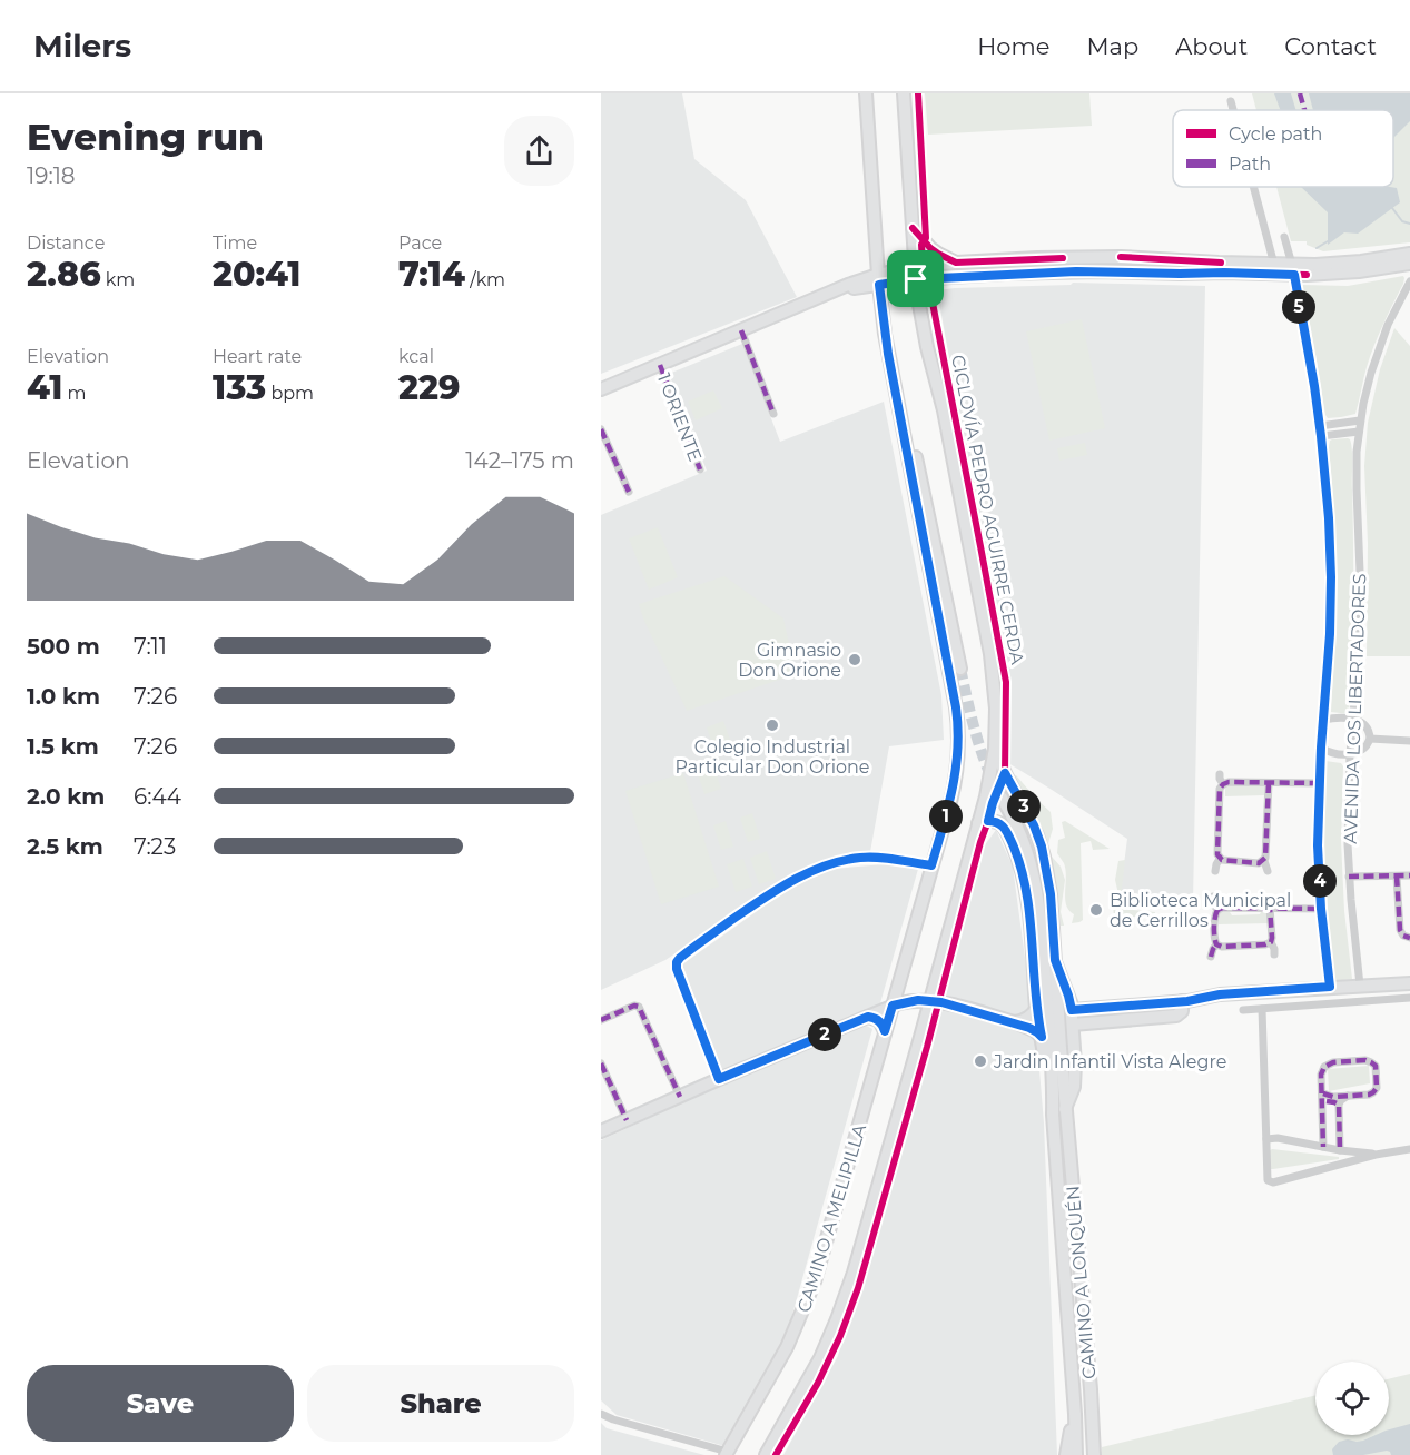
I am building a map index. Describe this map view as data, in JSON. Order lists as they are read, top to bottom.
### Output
{
  "streets": {
    "main road": ["CAMINO A MELIPILLA", "CAMINO A LONQUÉN"],
    "street": ["1 ORIENTE", "AVENIDA LOS LIBERTADORES"],
    "cycle path": ["CICLOVÍA PEDRO AGUIRRE CERDA"]
  },
  "crossings": [
    ["CAMINO A MELIPILLA", "CAMINO A LONQUÉN"]
  ],
  "places": [
    "Gimnasio Don Orione",
    "Colegio Industrial Particular Don Orione",
    "Biblioteca Municipal de Cerrillos",
    "Jardin Infantil Vista Alegre"
  ],
  "legend": ["Cycle path", "Path"],
  "page": {
    "header": "Milers",
    "nav": [
      "Home",
      "Map",
      "About",
      "Contact"
    ],
    "heading": ["Evening run", "19:18"],
    "stats": [
      ["Distance", "2.86 km"],
      ["Time", "20:41"],
      ["Pace", "7:14 /km"],
      ["Elevation", "41 m"],
      ["Heart rate", "133 bpm"],
      ["kcal", "229"]
    ],
    "pins": [
      "5",
      "3",
      "1",
      "4",
      "2"
    ],
    "chart": ["Elevation", "142–175 m"],
    "list": [
      {
        "name": "500 m",
        "note": "7:11"
      },
      {
        "name": "1.0 km",
        "note": "7:26"
      },
      {
        "name": "1.5 km",
        "note": "7:26"
      },
      {
        "name": "2.0 km",
        "note": "6:44"
      },
      {
        "name": "2.5 km",
        "note": "7:23"
      }
    ],
    "buttons": ["Save", "Share"]
  }
}
